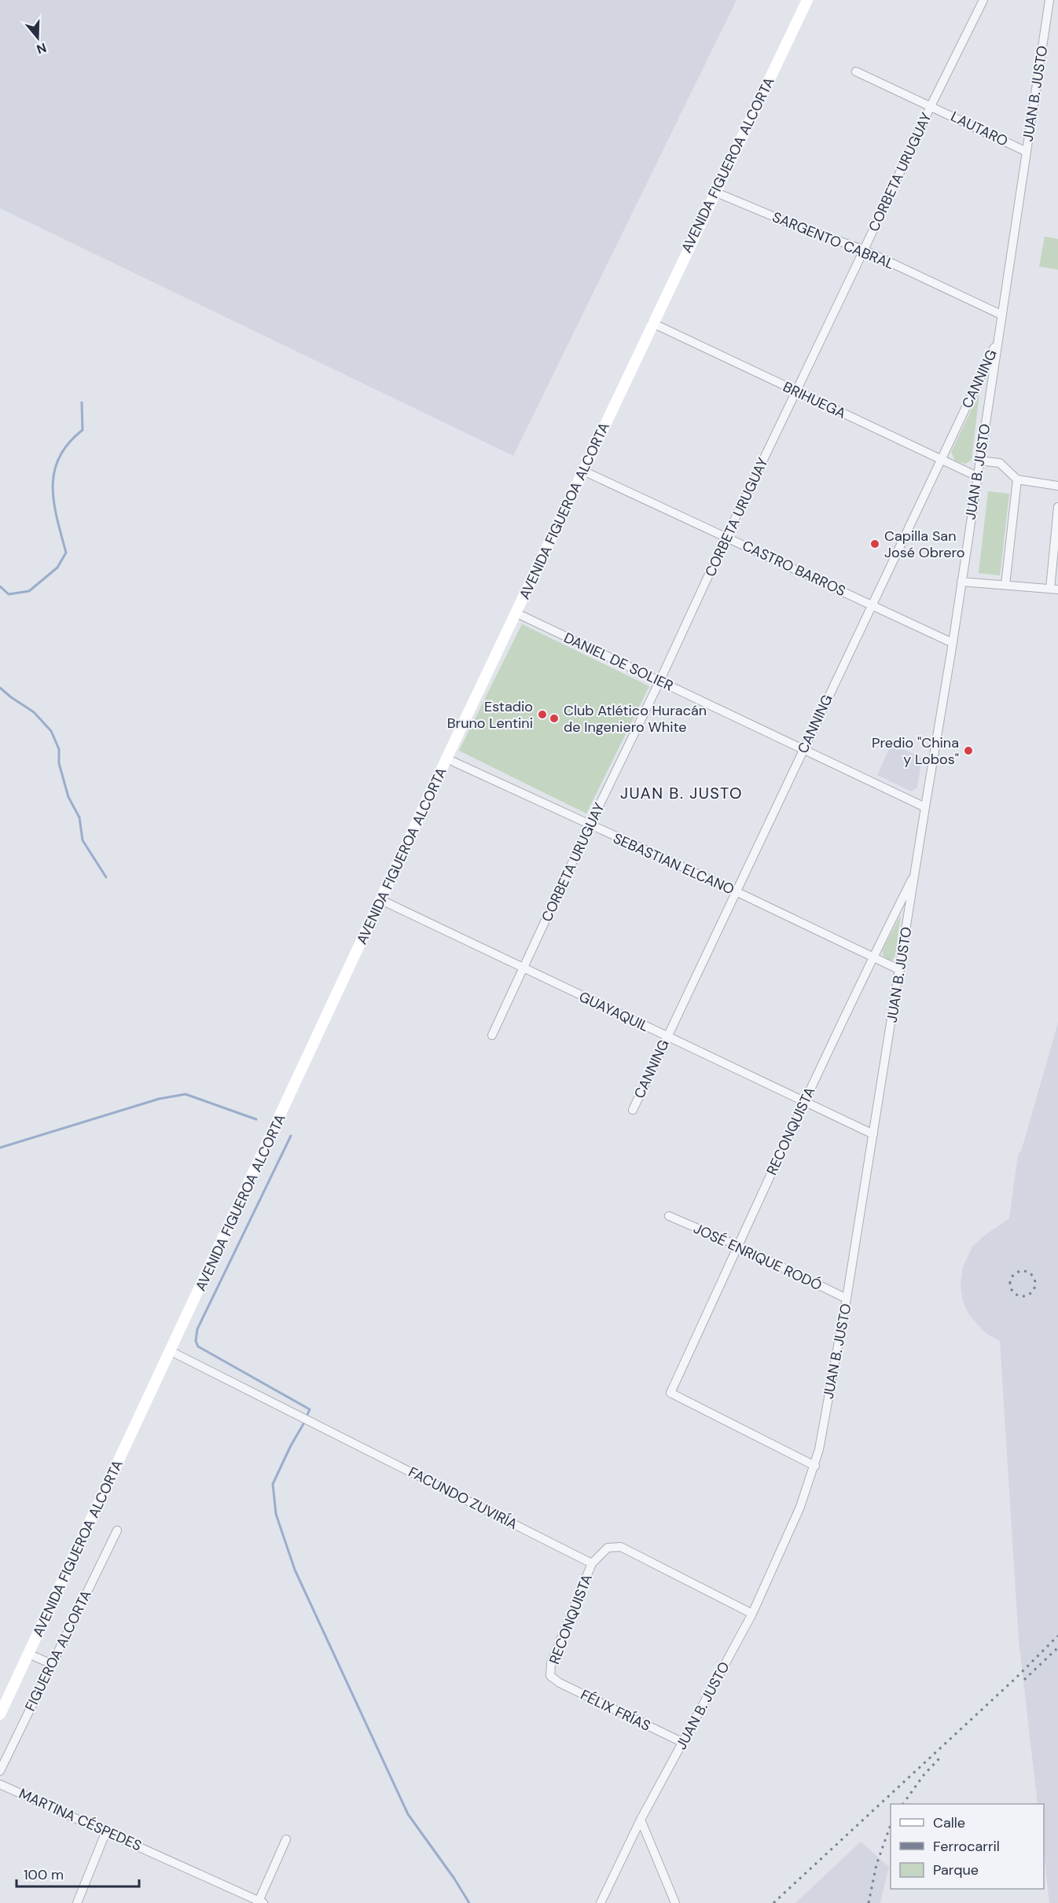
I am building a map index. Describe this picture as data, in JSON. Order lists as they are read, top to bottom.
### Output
{
  "streets": {
    "main road": ["AVENIDA FIGUEROA ALCORTA"],
    "street": [
      "JUAN B. JUSTO",
      "LAUTARO",
      "CORBETA URUGUAY",
      "SARGENTO CABRAL",
      "CANNING",
      "BRIHUEGA",
      "CASTRO BARROS",
      "DANIEL DE SOLIER",
      "SEBASTIAN ELCANO",
      "GUAYAQUIL",
      "RECONQUISTA",
      "JOSÉ ENRIQUE RODÓ",
      "FACUNDO ZUVIRÍA",
      "FIGUEROA ALCORTA",
      "FÉLIX FRÍAS",
      "MARTINA CÉSPEDES"
    ]
  },
  "crossings": [
    ["JUAN B. JUSTO", "LAUTARO"],
    ["JUAN B. JUSTO", "SARGENTO CABRAL"],
    ["JUAN B. JUSTO", "CANNING"],
    ["JUAN B. JUSTO", "BRIHUEGA"],
    ["JUAN B. JUSTO", "CASTRO BARROS"],
    ["JUAN B. JUSTO", "DANIEL DE SOLIER"],
    ["JUAN B. JUSTO", "SEBASTIAN ELCANO"],
    ["JUAN B. JUSTO", "GUAYAQUIL"],
    ["JUAN B. JUSTO", "RECONQUISTA"],
    ["JUAN B. JUSTO", "JOSÉ ENRIQUE RODÓ"],
    ["JUAN B. JUSTO", "FÉLIX FRÍAS"],
    ["LAUTARO", "CORBETA URUGUAY"],
    ["AVENIDA FIGUEROA ALCORTA", "SARGENTO CABRAL"],
    ["AVENIDA FIGUEROA ALCORTA", "BRIHUEGA"],
    ["AVENIDA FIGUEROA ALCORTA", "CASTRO BARROS"],
    ["AVENIDA FIGUEROA ALCORTA", "DANIEL DE SOLIER"],
    ["AVENIDA FIGUEROA ALCORTA", "SEBASTIAN ELCANO"],
    ["AVENIDA FIGUEROA ALCORTA", "GUAYAQUIL"],
    ["AVENIDA FIGUEROA ALCORTA", "FACUNDO ZUVIRÍA"],
    ["CORBETA URUGUAY", "SARGENTO CABRAL"],
    ["CORBETA URUGUAY", "BRIHUEGA"],
    ["CORBETA URUGUAY", "CASTRO BARROS"],
    ["CORBETA URUGUAY", "DANIEL DE SOLIER"],
    ["CORBETA URUGUAY", "SEBASTIAN ELCANO"],
    ["CORBETA URUGUAY", "GUAYAQUIL"],
    ["CANNING", "BRIHUEGA"],
    ["CANNING", "CASTRO BARROS"],
    ["CANNING", "DANIEL DE SOLIER"],
    ["CANNING", "SEBASTIAN ELCANO"],
    ["CANNING", "GUAYAQUIL"],
    ["SEBASTIAN ELCANO", "RECONQUISTA"],
    ["GUAYAQUIL", "RECONQUISTA"],
    ["RECONQUISTA", "JOSÉ ENRIQUE RODÓ"],
    ["RECONQUISTA", "FACUNDO ZUVIRÍA"],
    ["RECONQUISTA", "FÉLIX FRÍAS"]
  ],
  "districts": ["JUAN B. JUSTO"],
  "places": [
    "Capilla San José Obrero",
    "Estadio Bruno Lentini",
    "Club Atlético Huracán de Ingeniero White",
    "Predio \"China y Lobos\""
  ],
  "legend": ["Calle", "Ferrocarril", "Parque"],
  "scale_bar": "100 m",
  "north": "bottom"
}
